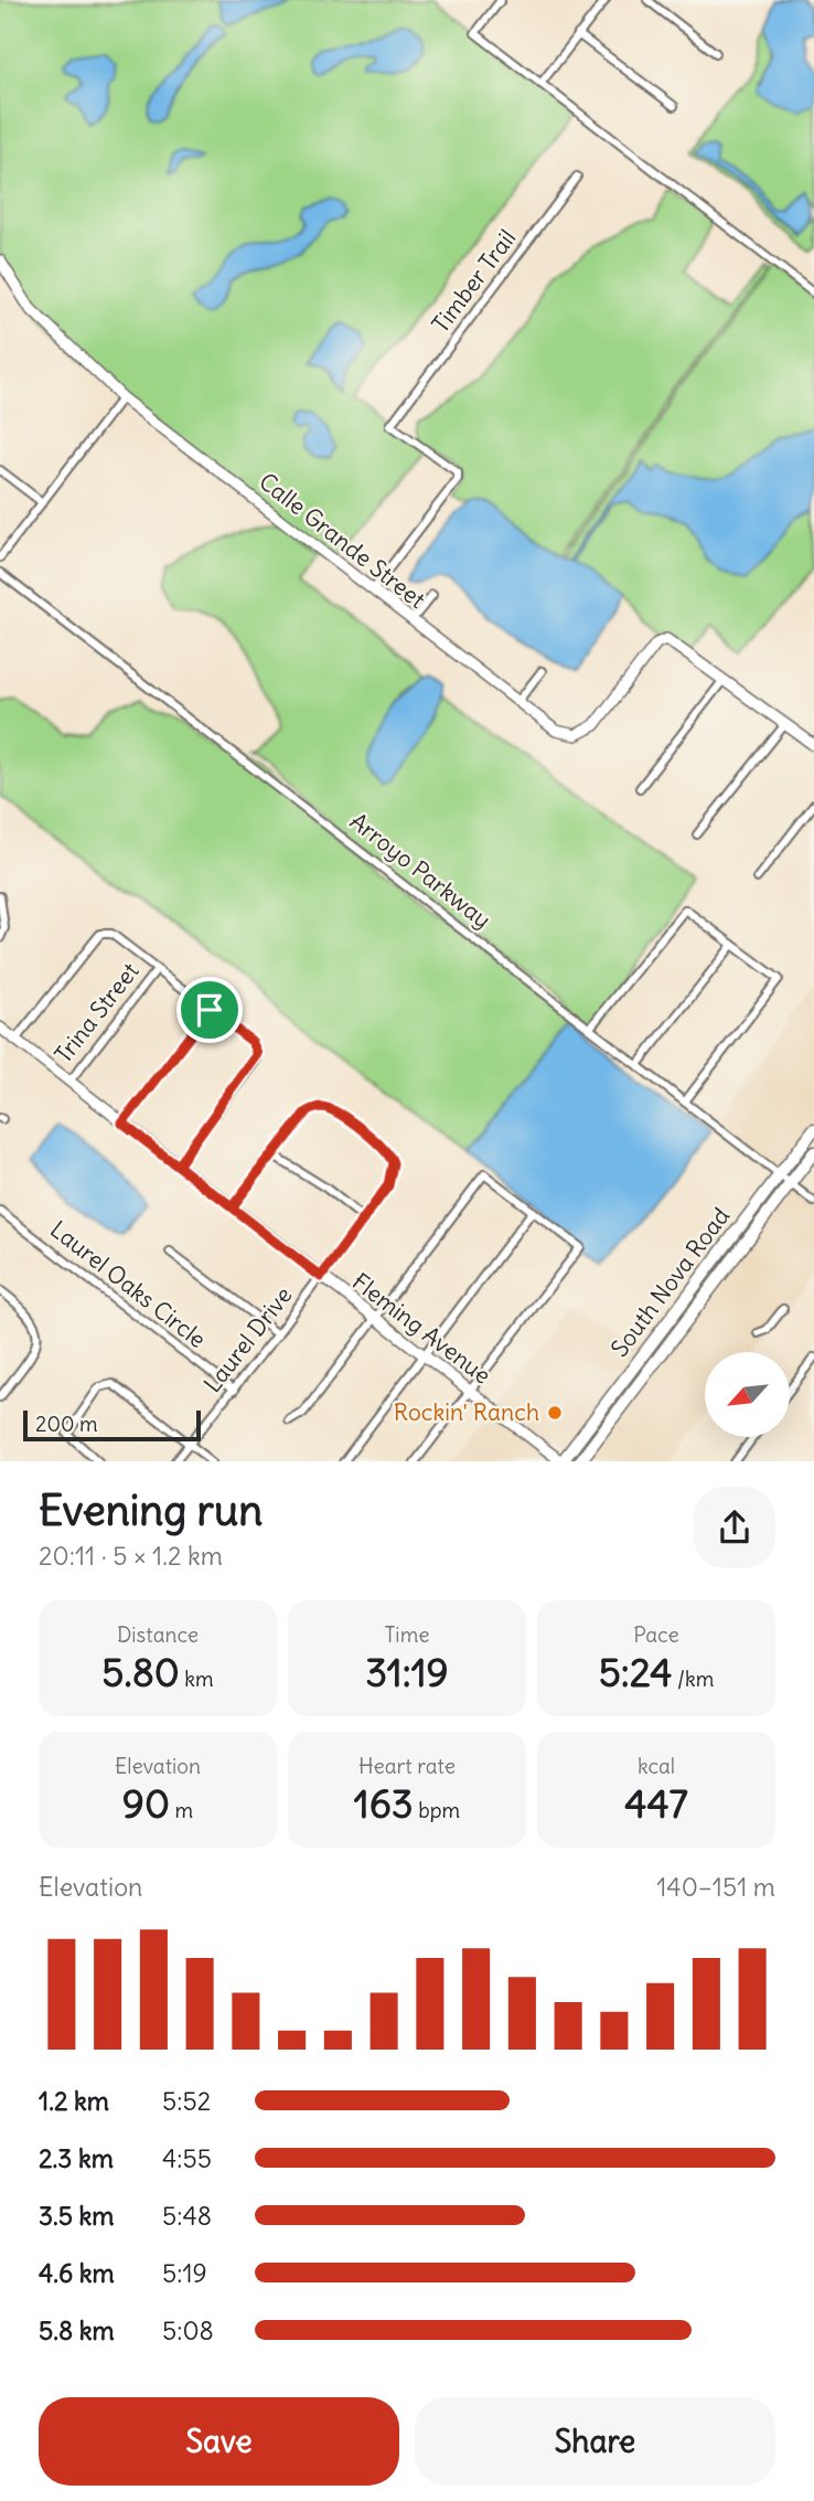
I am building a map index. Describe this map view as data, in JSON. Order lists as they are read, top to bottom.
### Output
{
  "streets": {
    "main road": ["South Nova Road"],
    "street": [
      "Timber Trail",
      "Calle Grande Street",
      "Arroyo Parkway",
      "Trina Street",
      "Laurel Oaks Circle",
      "Fleming Avenue",
      "Laurel Drive"
    ]
  },
  "crossings": [
    ["Timber Trail", "Calle Grande Street"],
    ["Arroyo Parkway", "South Nova Road"],
    ["Trina Street", "Fleming Avenue"],
    ["South Nova Road", "Fleming Avenue"],
    ["Laurel Oaks Circle", "Laurel Drive"],
    ["Fleming Avenue", "Laurel Drive"]
  ],
  "places": ["Rockin' Ranch"],
  "scale_bar": "200 m",
  "north": "bottom left",
  "page": {
    "scale": "200 m",
    "heading": ["Evening run", "20:11 · 5 × 1.2 km"],
    "stats": [
      ["Distance", "5.80 km"],
      ["Time", "31:19"],
      ["Pace", "5:24 /km"],
      ["Elevation", "90 m"],
      ["Heart rate", "163 bpm"],
      ["kcal", "447"]
    ],
    "chart": ["Elevation", "140–151 m"],
    "list": [
      {
        "name": "1.2 km",
        "note": "5:52"
      },
      {
        "name": "2.3 km",
        "note": "4:55"
      },
      {
        "name": "3.5 km",
        "note": "5:48"
      },
      {
        "name": "4.6 km",
        "note": "5:19"
      },
      {
        "name": "5.8 km",
        "note": "5:08"
      }
    ],
    "buttons": ["Save", "Share"]
  }
}
